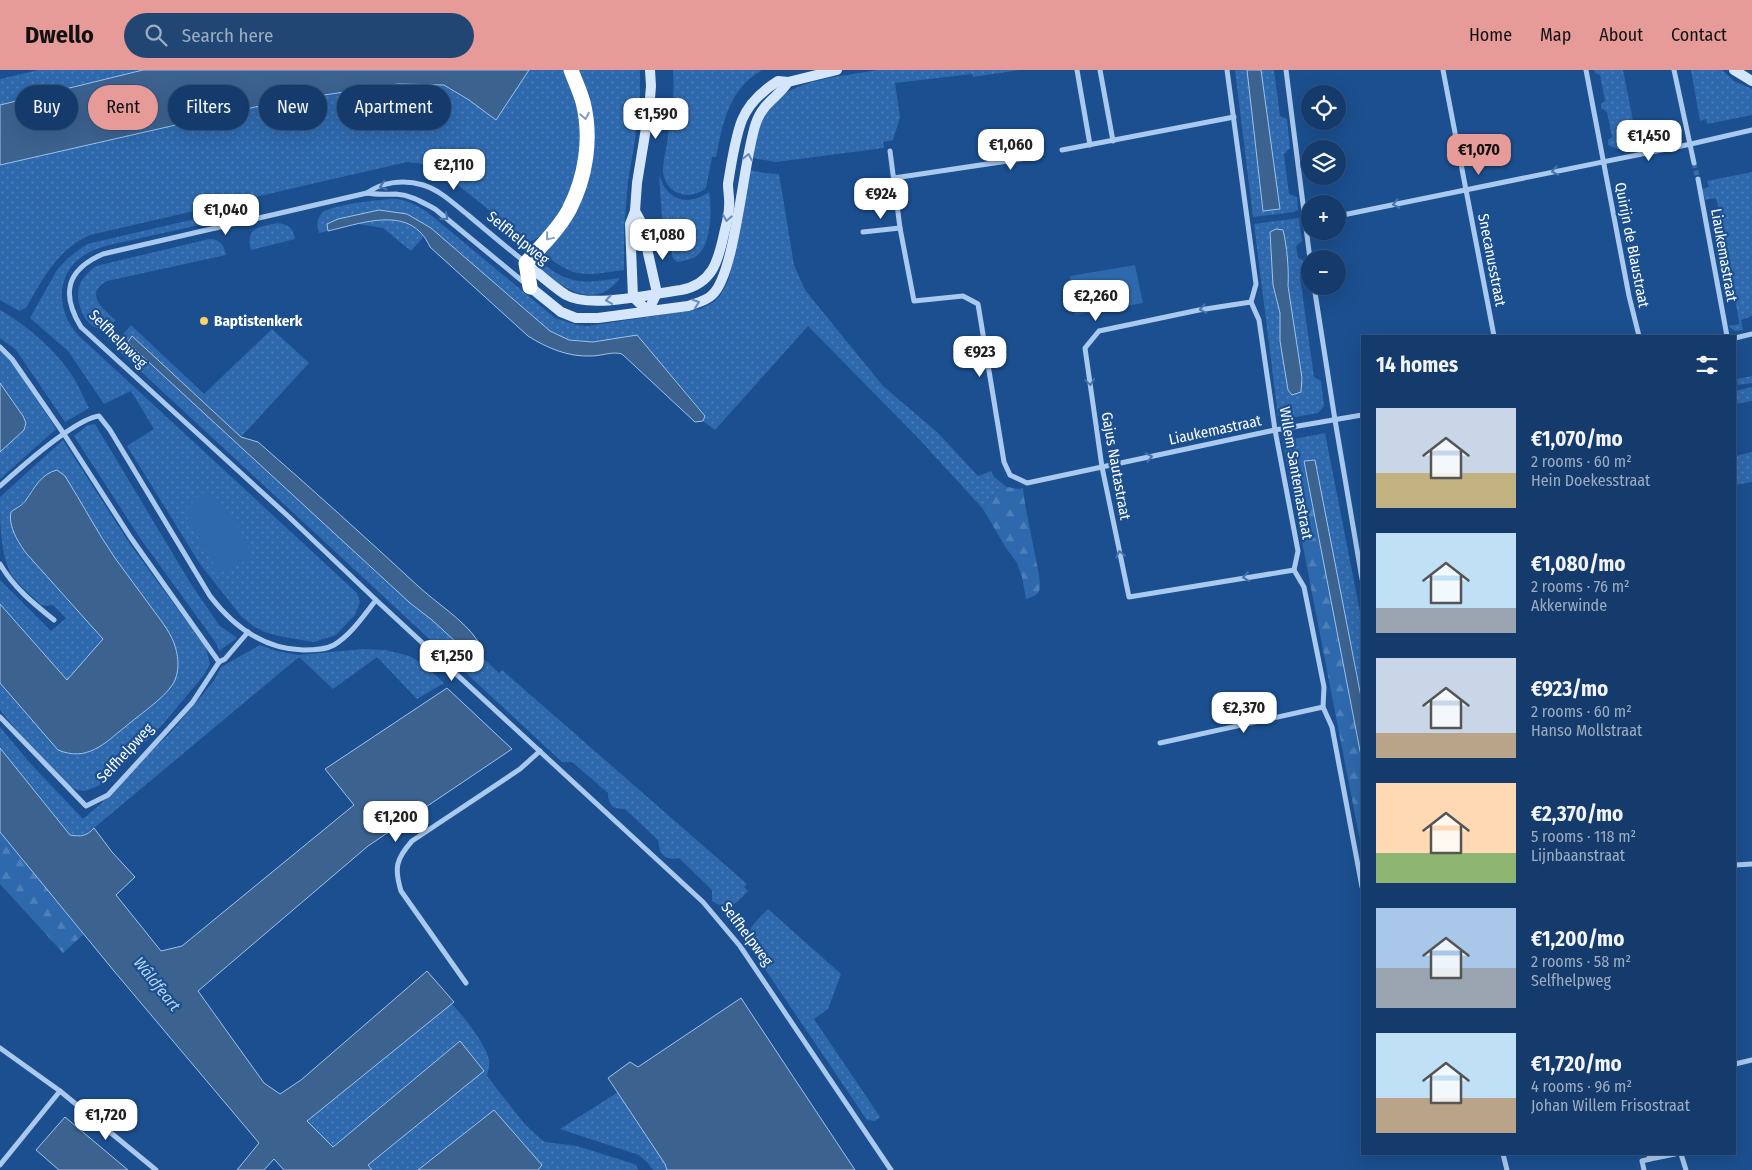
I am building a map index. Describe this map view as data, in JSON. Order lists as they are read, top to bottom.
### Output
{
  "streets": {
    "street": [
      "Selfhelpweg",
      "Quirijn de Blaustraat",
      "Liaukemastraat",
      "Snecanusstraat",
      "Gajus Nautastraat",
      "Willem Santemastraat"
    ]
  },
  "crossings": [
    ["Liaukemastraat", "Gajus Nautastraat"],
    ["Liaukemastraat", "Willem Santemastraat"],
    ["Gajus Nautastraat", "Willem Santemastraat"]
  ],
  "water": ["Wâldfeart"],
  "places": ["Baptistenkerk"],
  "page": {
    "header": "Dwello",
    "search": "Search here",
    "nav": [
      "Home",
      "Map",
      "About",
      "Contact"
    ],
    "map_buttons": ["+", "−"],
    "chip": [
      "Buy",
      "Rent",
      "Filters",
      "New",
      "Apartment"
    ],
    "price": [
      "€1,590",
      "€1,450",
      "€1,060",
      "€1,070",
      "€2,110",
      "€924",
      "€1,040",
      "€1,080",
      "€2,260",
      "€923",
      "€1,250",
      "€2,370",
      "€1,200",
      "€1,720"
    ],
    "heading": "14 homes",
    "list": [
      {
        "name": "€1,070/mo",
        "note": "2 rooms · 60 m² · Hein Doekesstraat"
      },
      {
        "name": "€1,080/mo",
        "note": "2 rooms · 76 m² · Akkerwinde"
      },
      {
        "name": "€923/mo",
        "note": "2 rooms · 60 m² · Hanso Mollstraat"
      },
      {
        "name": "€2,370/mo",
        "note": "5 rooms · 118 m² · Lijnbaanstraat"
      },
      {
        "name": "€1,200/mo",
        "note": "2 rooms · 58 m² · Selfhelpweg"
      },
      {
        "name": "€1,720/mo",
        "note": "4 rooms · 96 m² · Johan Willem Frisostraat"
      }
    ]
  }
}
